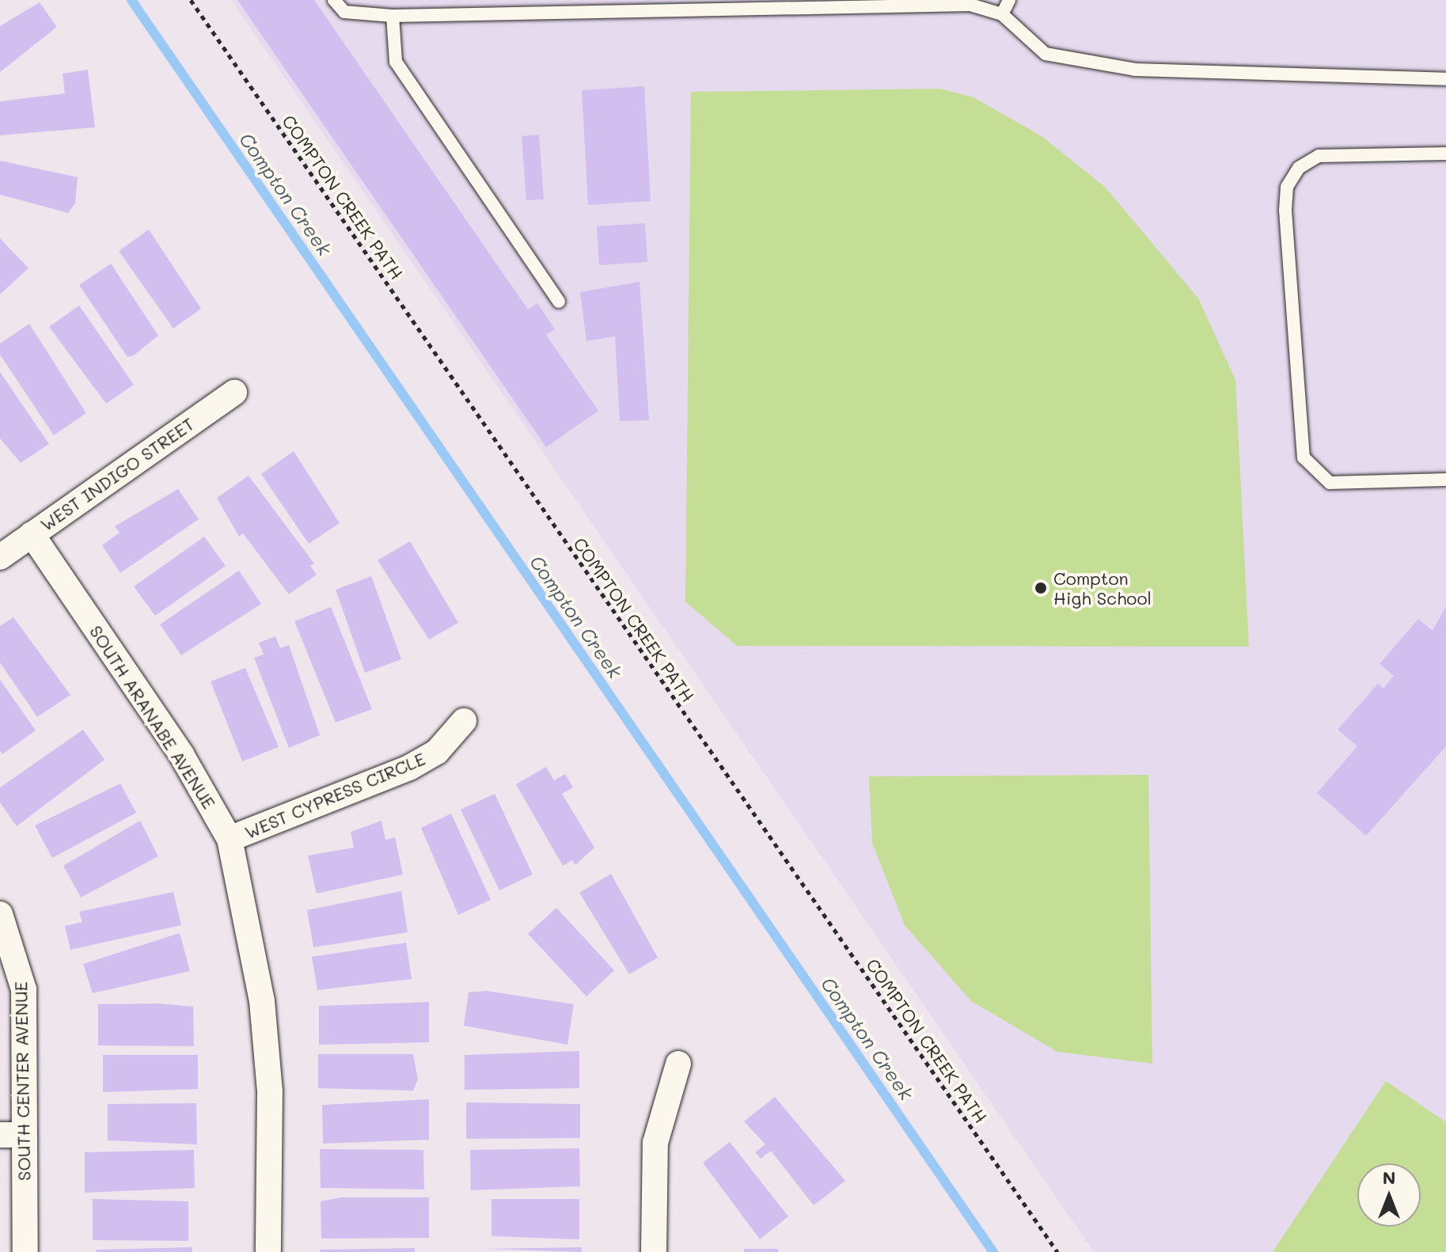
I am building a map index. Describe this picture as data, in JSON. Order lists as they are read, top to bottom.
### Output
{
  "streets": {
    "street": [
      "WEST INDIGO STREET",
      "SOUTH ARANABE AVENUE",
      "WEST CYPRESS CIRCLE",
      "SOUTH CENTER AVENUE"
    ],
    "path": ["COMPTON CREEK PATH"]
  },
  "crossings": [
    ["WEST INDIGO STREET", "SOUTH ARANABE AVENUE"],
    ["SOUTH ARANABE AVENUE", "WEST CYPRESS CIRCLE"]
  ],
  "water": ["Compton Creek"],
  "places": ["Compton High School"],
  "north": "top"
}
